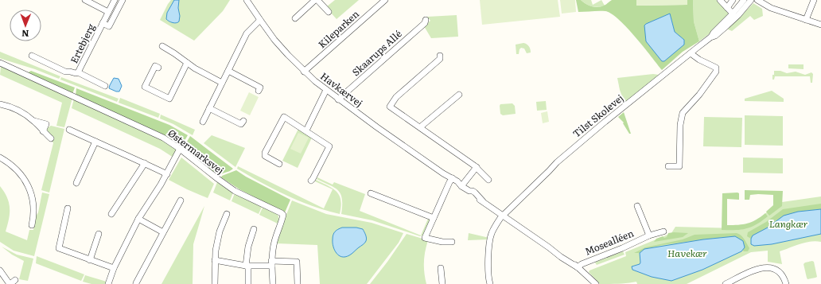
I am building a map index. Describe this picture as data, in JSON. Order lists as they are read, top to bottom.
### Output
{
  "streets": {
    "street": [
      "Kileparken",
      "Ertebjerg",
      "Skaarups Allé",
      "Havkærvej",
      "Tilst Skolevej",
      "Østermarksvej",
      "Mosealléen"
    ]
  },
  "crossings": [
    ["Kileparken", "Havkærvej"],
    ["Skaarups Allé", "Havkærvej"],
    ["Havkærvej", "Tilst Skolevej"],
    ["Havkærvej", "Mosealléen"]
  ],
  "parks": ["Langkær", "Havekær"],
  "north": "bottom"
}
